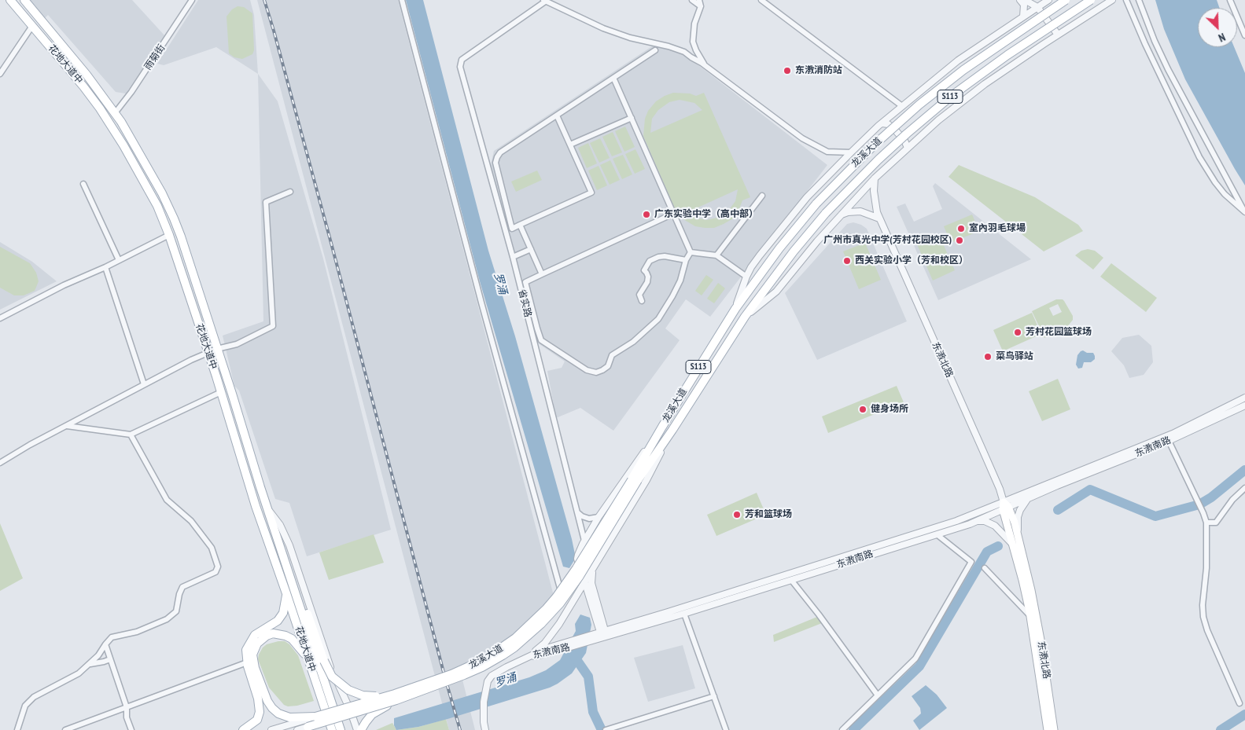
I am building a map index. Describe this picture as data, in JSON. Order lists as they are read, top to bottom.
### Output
{
  "streets": {
    "main road": [
      "花地大道中",
      "S113",
      "龙溪大道",
      "东漖北路"
    ],
    "street": ["雨菊街", "省实路", "东漖南路"]
  },
  "crossings": [
    ["雨菊街", "花地大道中"],
    ["东漖北路", "东漖南路"]
  ],
  "water": ["罗涌"],
  "places": [
    "东漖消防站",
    "广东实验中学（高中部）",
    "室內羽毛球場",
    "广州市真光中学(芳村花园校区)",
    "西关实验小学（芳和校区）",
    "芳村花园篮球场",
    "菜鸟驿站",
    "健身场所",
    "芳和篮球场"
  ],
  "north": "bottom right"
}
